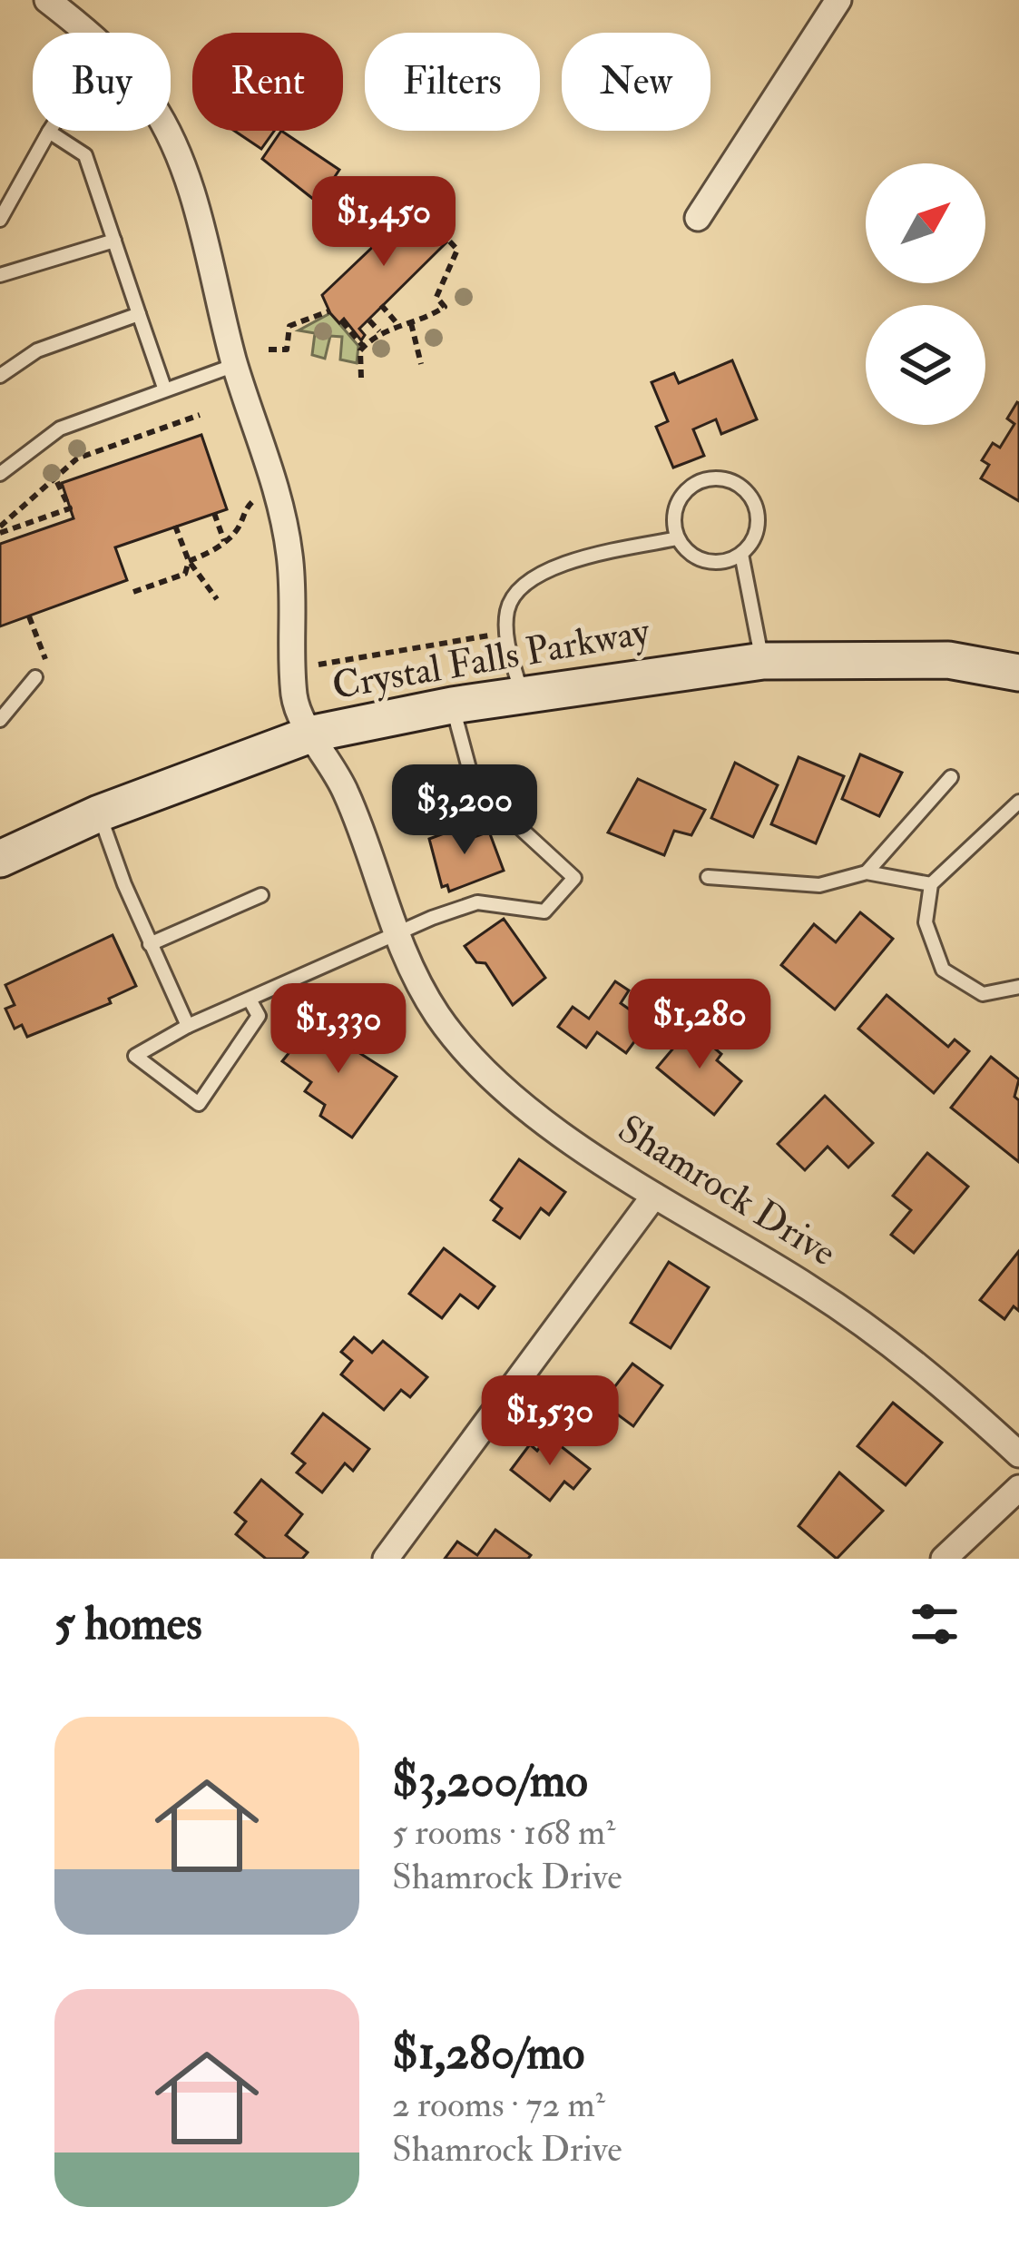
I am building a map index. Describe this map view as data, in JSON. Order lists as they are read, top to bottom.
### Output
{
  "streets": {
    "main road": ["Crystal Falls Parkway"],
    "street": ["Shamrock Drive"]
  },
  "crossings": [
    ["Crystal Falls Parkway", "Shamrock Drive"]
  ],
  "north": "top right",
  "page": {
    "chip": [
      "Buy",
      "Rent",
      "Filters",
      "New"
    ],
    "price": [
      "$1,450",
      "$3,200",
      "$1,280",
      "$1,330",
      "$1,530"
    ],
    "heading": "5 homes",
    "list": [
      {
        "name": "$3,200/mo",
        "note": "5 rooms · 168 m² · Shamrock Drive"
      },
      {
        "name": "$1,280/mo",
        "note": "2 rooms · 72 m² · Shamrock Drive"
      }
    ]
  }
}
